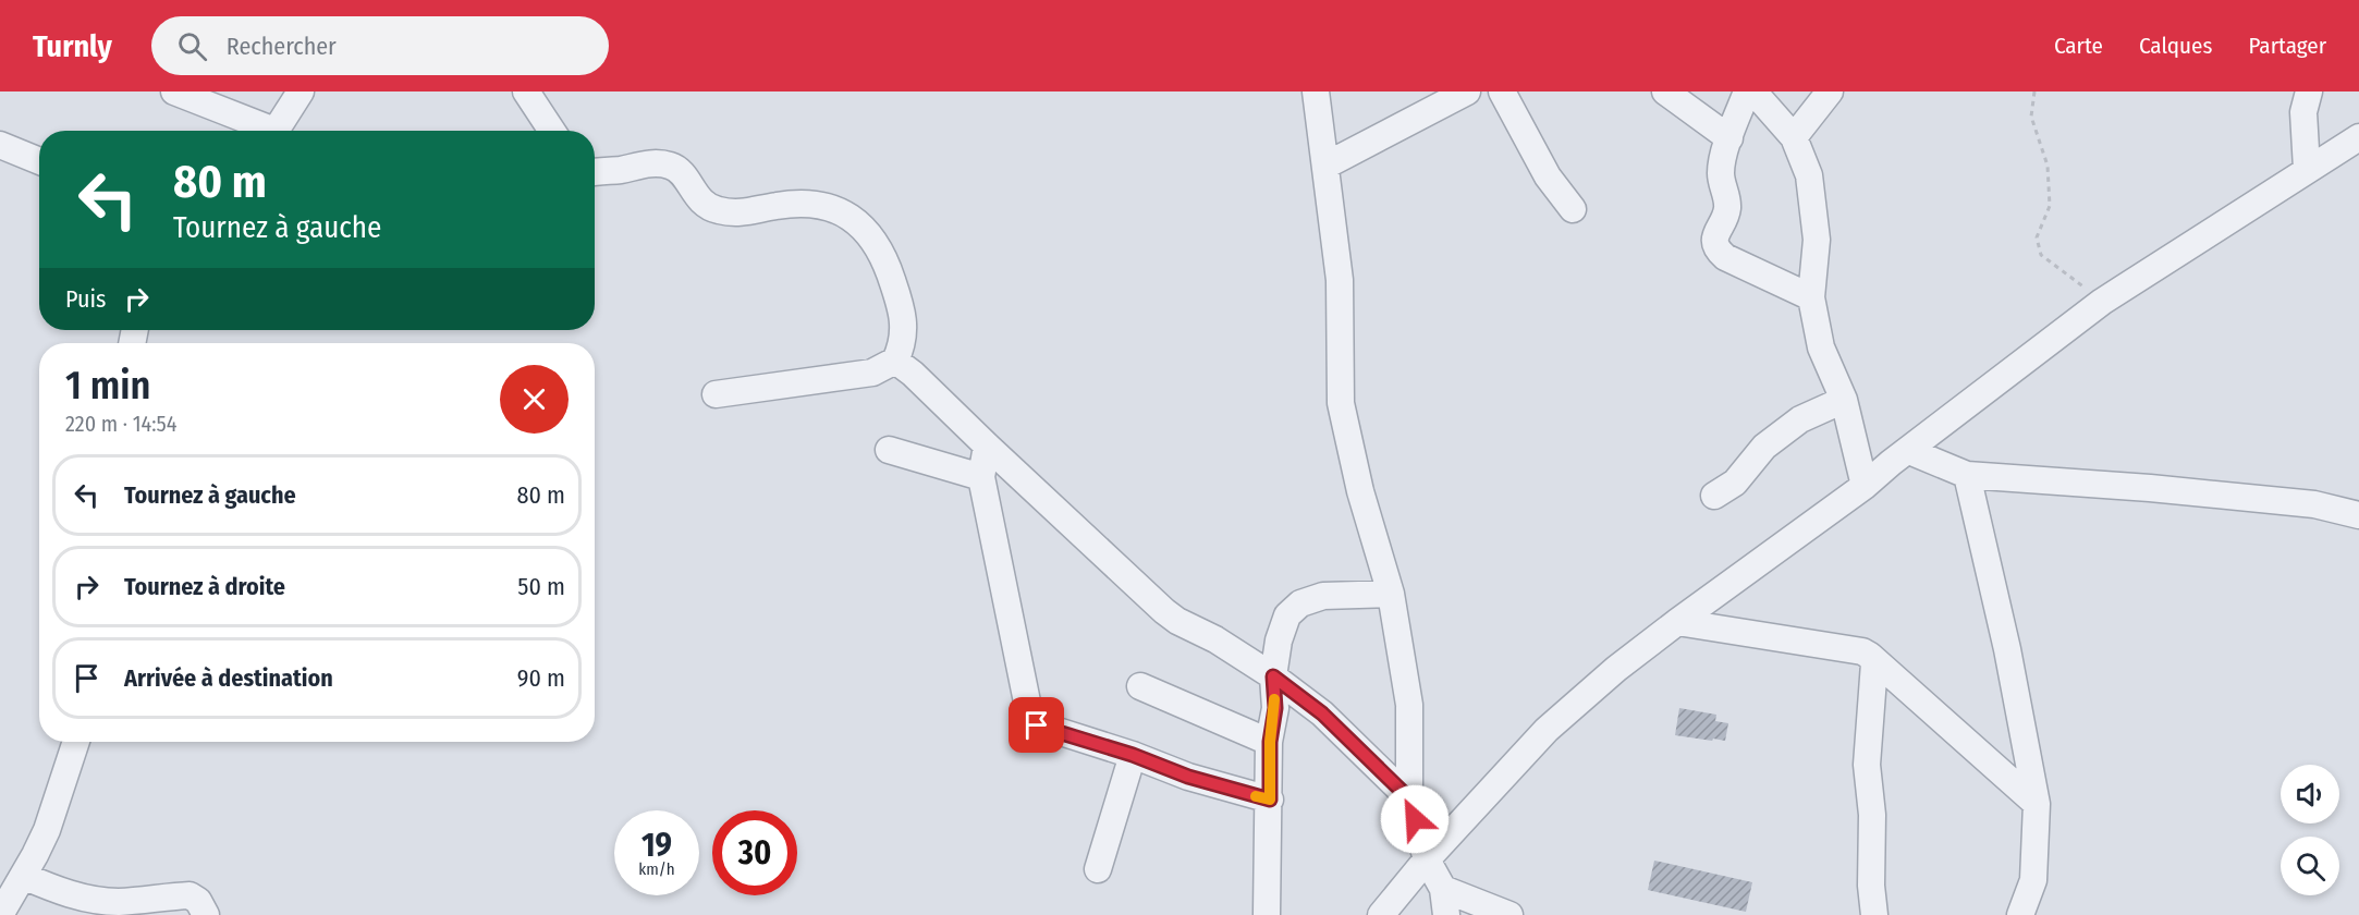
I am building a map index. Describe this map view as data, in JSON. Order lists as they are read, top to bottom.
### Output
{
  "page": {
    "header": "Turnly",
    "search": "Rechercher",
    "nav": ["Carte", "Calques", "Partager"],
    "turn": ["80 m", "Tournez à gauche"],
    "then": "Puis",
    "heading": ["1 min", "220 m · 14:54"],
    "list": [
      {
        "name": "Tournez à gauche",
        "value": "80 m"
      },
      {
        "name": "Tournez à droite",
        "value": "50 m"
      },
      {
        "name": "Arrivée à destination",
        "value": "90 m"
      }
    ],
    "speed": "19 km/h",
    "limit": "30"
  }
}
